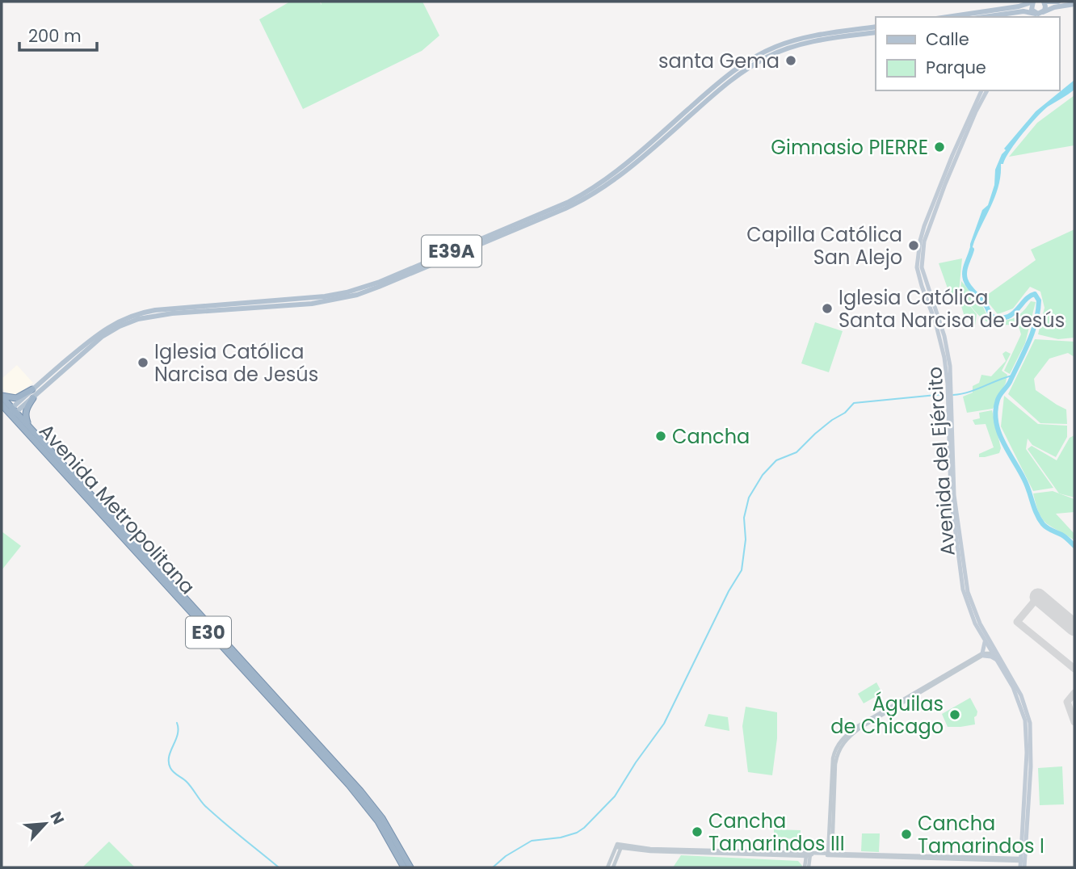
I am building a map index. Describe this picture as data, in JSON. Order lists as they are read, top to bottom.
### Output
{
  "streets": {
    "highway": ["Avenida Metropolitana", "E30"],
    "main road": ["E39A", "Avenida del Ejército"]
  },
  "crossings": [
    ["E39A", "Avenida Metropolitana"],
    ["E39A", "E30"],
    ["Avenida Metropolitana", "E30"]
  ],
  "places": [
    "santa Gema",
    "Gimnasio PIERRE",
    "Capilla Católica San Alejo",
    "Iglesia Católica Santa Narcisa de Jesús",
    "Iglesia Católica Narcisa de Jesús",
    "Cancha",
    "Águilas de Chicago",
    "Cancha Tamarindos III",
    "Cancha Tamarindos I"
  ],
  "legend": ["Calle", "Parque"],
  "scale_bar": "200 m",
  "north": "top right"
}
